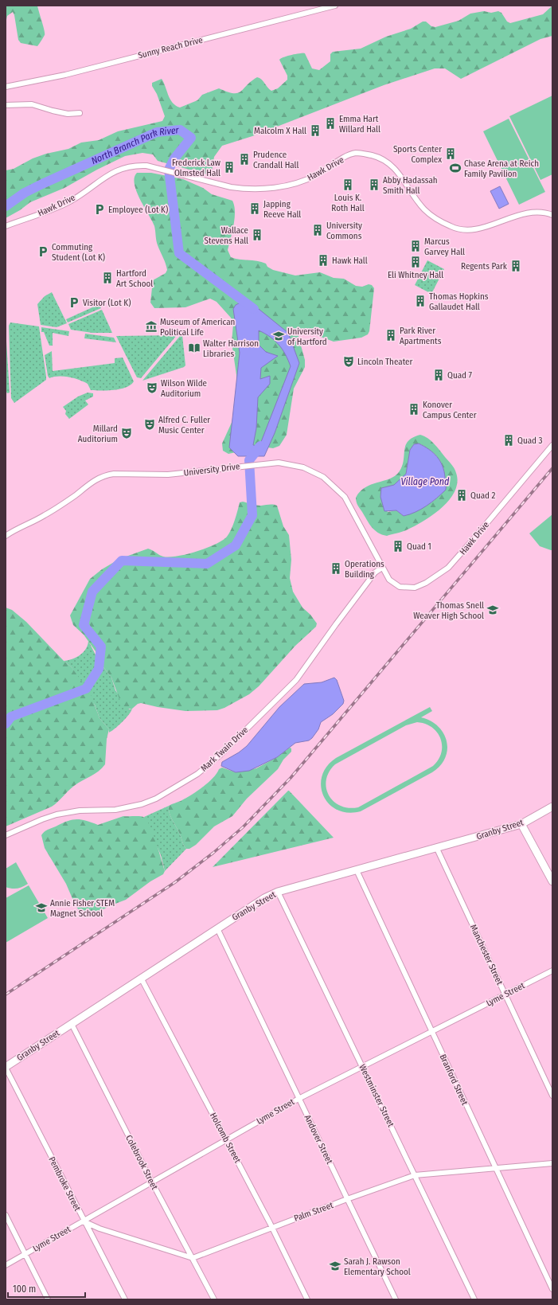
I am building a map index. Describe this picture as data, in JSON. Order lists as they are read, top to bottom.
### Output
{
  "streets": {
    "main road": ["Granby Street"],
    "street": [
      "Sunny Reach Drive",
      "Hawk Drive",
      "University Drive",
      "Mark Twain Drive",
      "Manchester Street",
      "Lyme Street",
      "Branford Street",
      "Westminster Street",
      "Holcomb Street",
      "Andover Street",
      "Colebrook Street",
      "Pembroke Street",
      "Palm Street"
    ]
  },
  "crossings": [
    ["Hawk Drive", "University Drive"],
    ["Hawk Drive", "Mark Twain Drive"],
    ["University Drive", "Mark Twain Drive"],
    ["Granby Street", "Manchester Street"],
    ["Granby Street", "Branford Street"],
    ["Granby Street", "Westminster Street"],
    ["Granby Street", "Holcomb Street"],
    ["Granby Street", "Andover Street"],
    ["Granby Street", "Colebrook Street"],
    ["Granby Street", "Pembroke Street"],
    ["Manchester Street", "Lyme Street"],
    ["Lyme Street", "Branford Street"],
    ["Lyme Street", "Westminster Street"],
    ["Lyme Street", "Holcomb Street"],
    ["Lyme Street", "Andover Street"],
    ["Lyme Street", "Colebrook Street"],
    ["Lyme Street", "Pembroke Street"],
    ["Branford Street", "Palm Street"],
    ["Westminster Street", "Palm Street"],
    ["Holcomb Street", "Palm Street"],
    ["Andover Street", "Palm Street"],
    ["Colebrook Street", "Palm Street"]
  ],
  "water": ["North Branch Park River", "Village Pond"],
  "places": {
    "building": [
      "Emma Hart Willard Hall",
      "Malcolm X Hall",
      "Sports Center Complex",
      "Prudence Crandall Hall",
      "Frederick Law Olmsted Hall",
      "Louis K. Roth Hall",
      "Abby Hadassah Smith Hall",
      "Japping Reeve Hall",
      "University Commons",
      "Wallace Stevens Hall",
      "Marcus Garvey Hall",
      "Hawk Hall",
      "Eli Whitney Hall",
      "Regents Park",
      "Hartford Art School",
      "Thomas Hopkins Gallaudet Hall",
      "Park River Apartments",
      "Quad 7",
      "Konover Campus Center",
      "Quad 3",
      "Quad 2",
      "Quad 1",
      "Operations Building"
    ],
    "sports": ["Chase Arena at Reich Family Pavilion"],
    "parking": ["Employee (Lot K)", "Commuting Student (Lot K)", "Visitor (Lot K)"],
    "museum": ["Museum of American Political Life"],
    "school or university": [
      "University of Hartford",
      "Thomas Snell Weaver High School",
      "Annie Fisher STEM Magnet School",
      "Sarah J. Rawson Elementary School"
    ],
    "library": ["Walter Harrison Libraries"],
    "theatre": [
      "Lincoln Theater",
      "Wilson Wilde Auditorium",
      "Alfred C. Fuller Music Center",
      "Millard Auditorium"
    ]
  },
  "scale_bar": "100 m"
}
